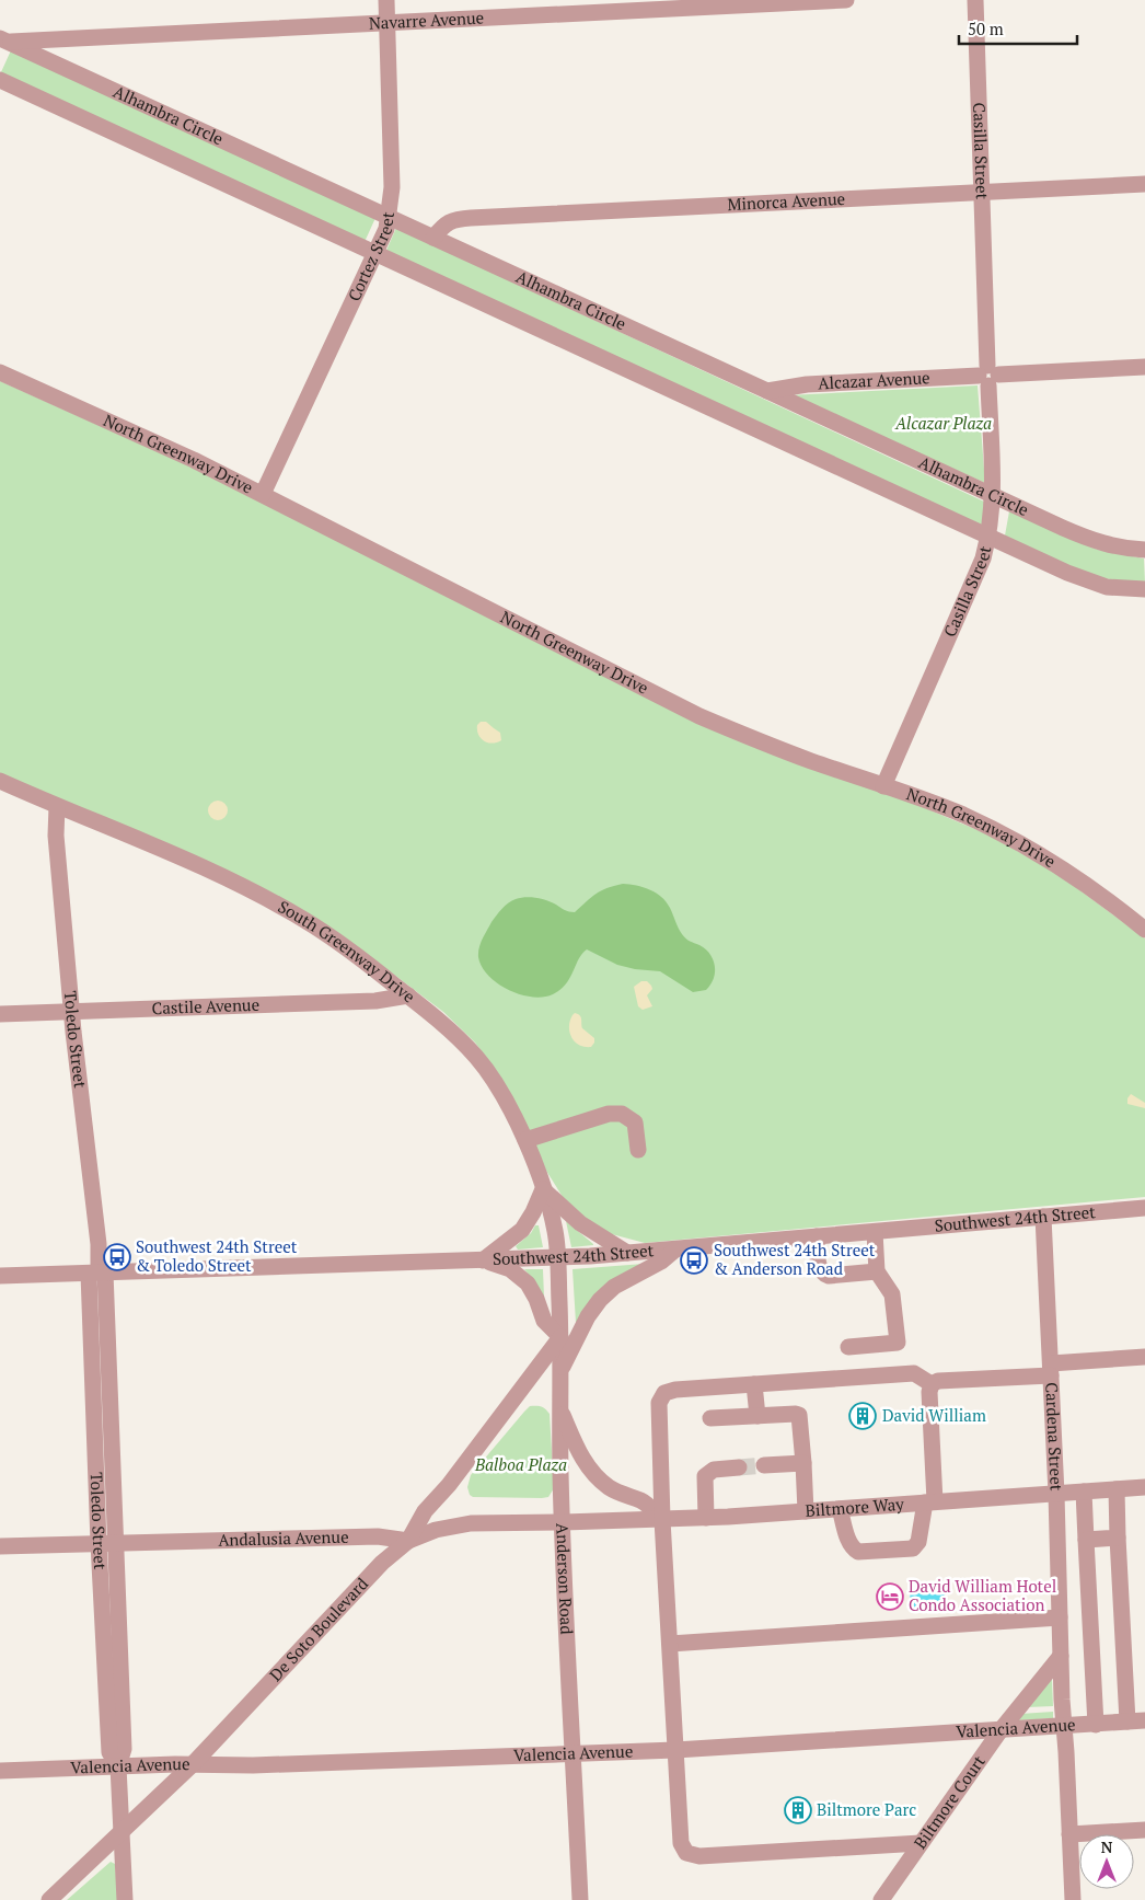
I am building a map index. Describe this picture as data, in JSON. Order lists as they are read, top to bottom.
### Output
{
  "streets": {
    "street": [
      "Navarre Avenue",
      "Alhambra Circle",
      "Casilla Street",
      "Minorca Avenue",
      "Cortez Street",
      "Alcazar Avenue",
      "North Greenway Drive",
      "South Greenway Drive",
      "Castile Avenue",
      "Toledo Street",
      "Southwest 24th Street",
      "Cardena Street",
      "Biltmore Way",
      "Andalusia Avenue",
      "Anderson Road",
      "De Soto Boulevard",
      "Valencia Avenue",
      "Biltmore Court"
    ]
  },
  "crossings": [
    ["Navarre Avenue", "Alhambra Circle"],
    ["Navarre Avenue", "Cortez Street"],
    ["Alhambra Circle", "Casilla Street"],
    ["Alhambra Circle", "Minorca Avenue"],
    ["Alhambra Circle", "Cortez Street"],
    ["Alhambra Circle", "Alcazar Avenue"],
    ["Casilla Street", "Minorca Avenue"],
    ["Casilla Street", "Alcazar Avenue"],
    ["Casilla Street", "North Greenway Drive"],
    ["Cortez Street", "North Greenway Drive"],
    ["South Greenway Drive", "Castile Avenue"],
    ["South Greenway Drive", "Toledo Street"],
    ["South Greenway Drive", "Southwest 24th Street"],
    ["South Greenway Drive", "Anderson Road"],
    ["Castile Avenue", "Toledo Street"],
    ["Toledo Street", "Southwest 24th Street"],
    ["Toledo Street", "Andalusia Avenue"],
    ["Toledo Street", "De Soto Boulevard"],
    ["Toledo Street", "Valencia Avenue"],
    ["Southwest 24th Street", "Cardena Street"],
    ["Southwest 24th Street", "Anderson Road"],
    ["Cardena Street", "Biltmore Way"],
    ["Cardena Street", "Valencia Avenue"],
    ["Cardena Street", "Biltmore Court"],
    ["Biltmore Way", "Andalusia Avenue"],
    ["Biltmore Way", "Anderson Road"],
    ["Andalusia Avenue", "Anderson Road"],
    ["Andalusia Avenue", "De Soto Boulevard"],
    ["Anderson Road", "De Soto Boulevard"],
    ["Anderson Road", "Valencia Avenue"],
    ["De Soto Boulevard", "Valencia Avenue"],
    ["Valencia Avenue", "Biltmore Court"]
  ],
  "parks": ["Alcazar Plaza", "Balboa Plaza"],
  "places": {
    "bus stop": ["Southwest 24th Street & Toledo Street", "Southwest 24th Street & Anderson Road"],
    "building": ["David William", "Biltmore Parc"],
    "hotel": ["David William Hotel Condo Association"]
  },
  "scale_bar": "50 m",
  "north": "top"
}
